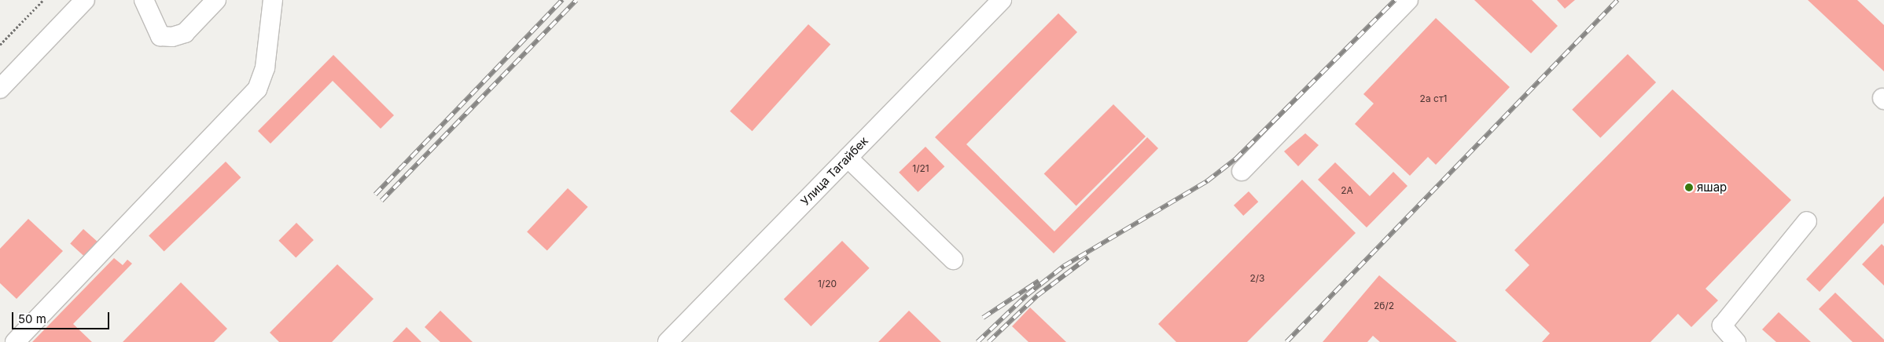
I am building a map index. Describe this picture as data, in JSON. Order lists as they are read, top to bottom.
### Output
{
  "streets": {
    "street": ["Улица Тагайбек"]
  },
  "places": ["яшар"],
  "house_numbers": [
    "2а ст1",
    "1/21",
    "2А",
    "2/3",
    "1/20",
    "2б/2"
  ],
  "scale_bar": "50 m"
}
